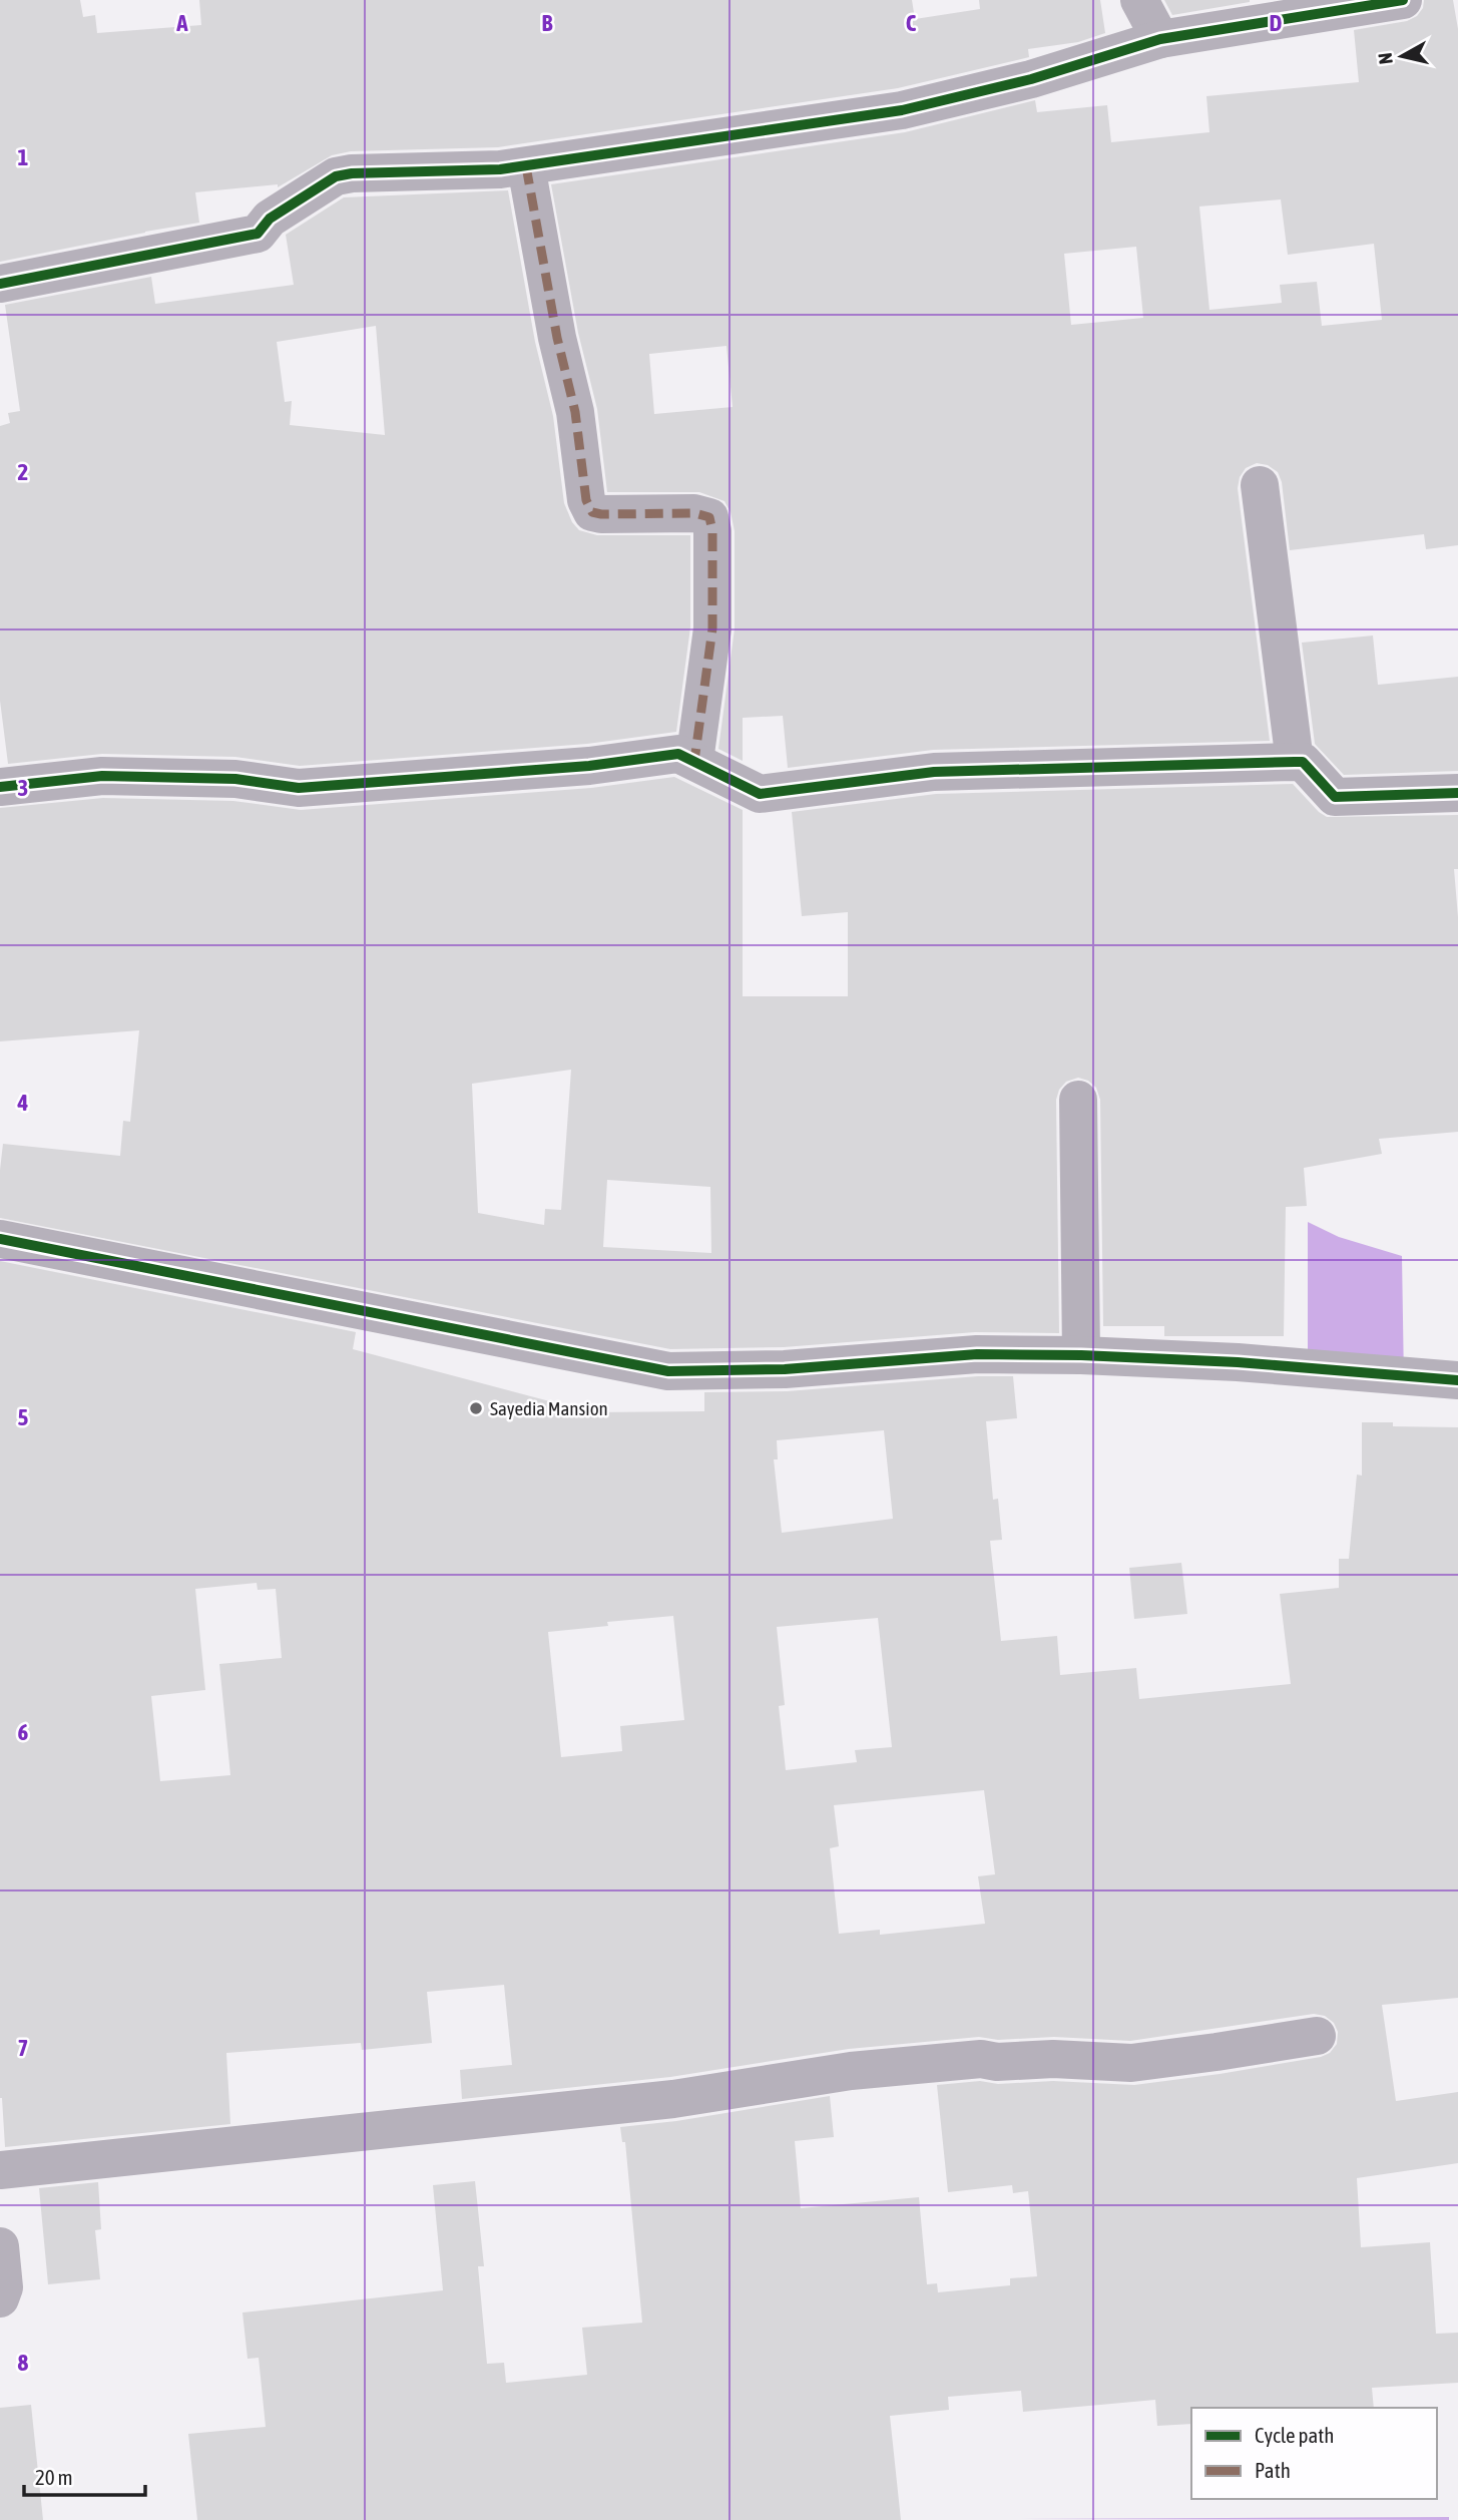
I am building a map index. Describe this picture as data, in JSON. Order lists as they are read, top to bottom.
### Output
{
  "places": ["Sayedia Mansion"],
  "legend": ["Cycle path", "Path"],
  "scale_bar": "20 m",
  "north": "left",
  "grid": {
    "columns": [
      "A",
      "B",
      "C",
      "D"
    ],
    "rows": [
      "1",
      "2",
      "3",
      "4",
      "5",
      "6",
      "7",
      "8"
    ]
  }
}
